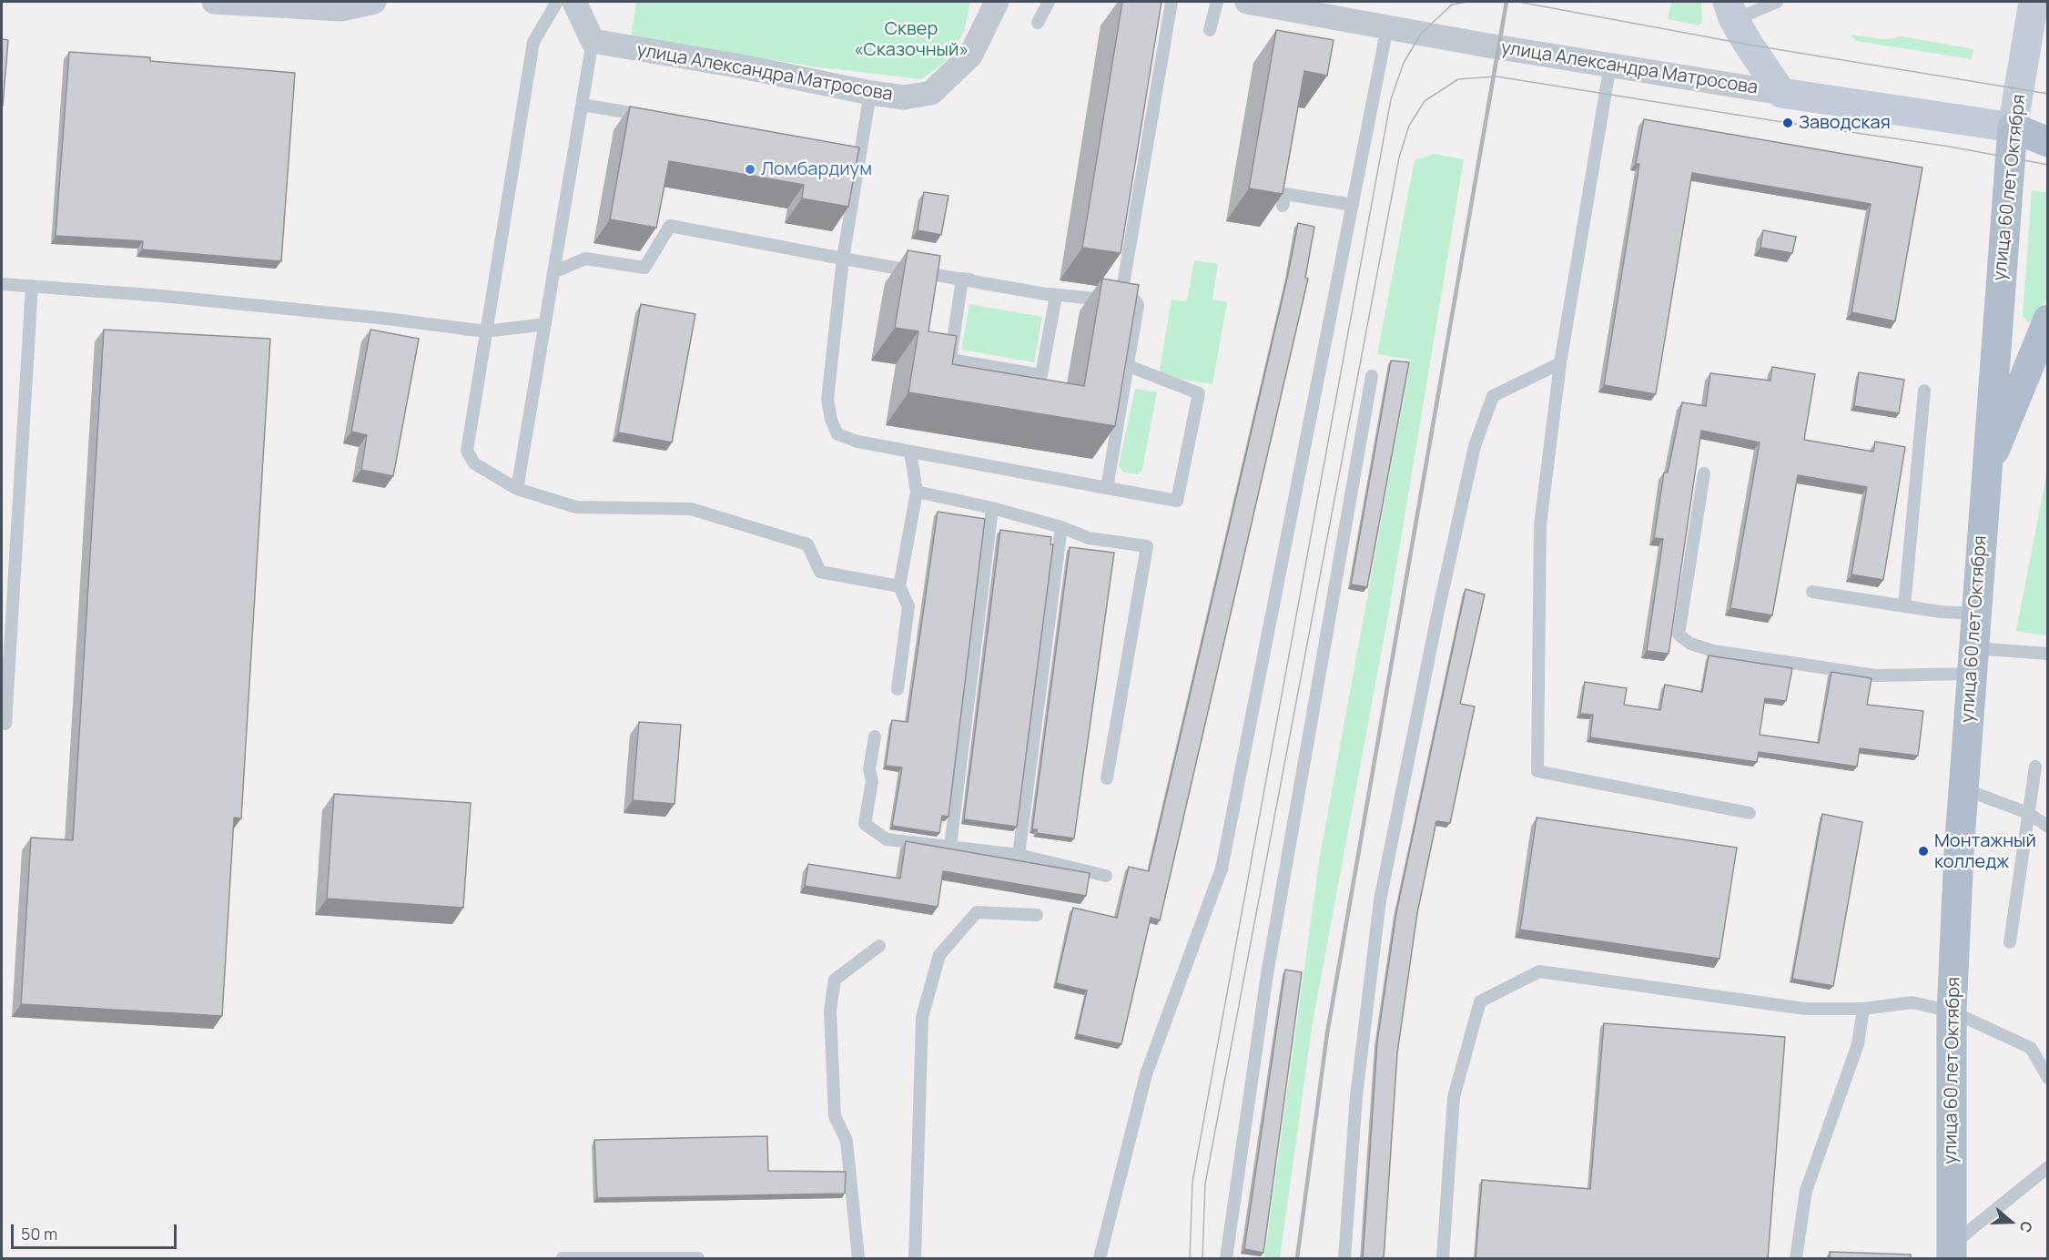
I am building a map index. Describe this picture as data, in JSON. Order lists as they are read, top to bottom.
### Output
{
  "streets": {
    "main road": ["улица Александра Матросова", "улица 60 лет Октября"]
  },
  "crossings": [
    ["улица Александра Матросова", "улица 60 лет Октября"]
  ],
  "parks": ["Сквер «Сказочный»"],
  "places": ["Заводская", "Ломбардиум", "Монтажный колледж"],
  "scale_bar": "50 m",
  "north": "right"
}
